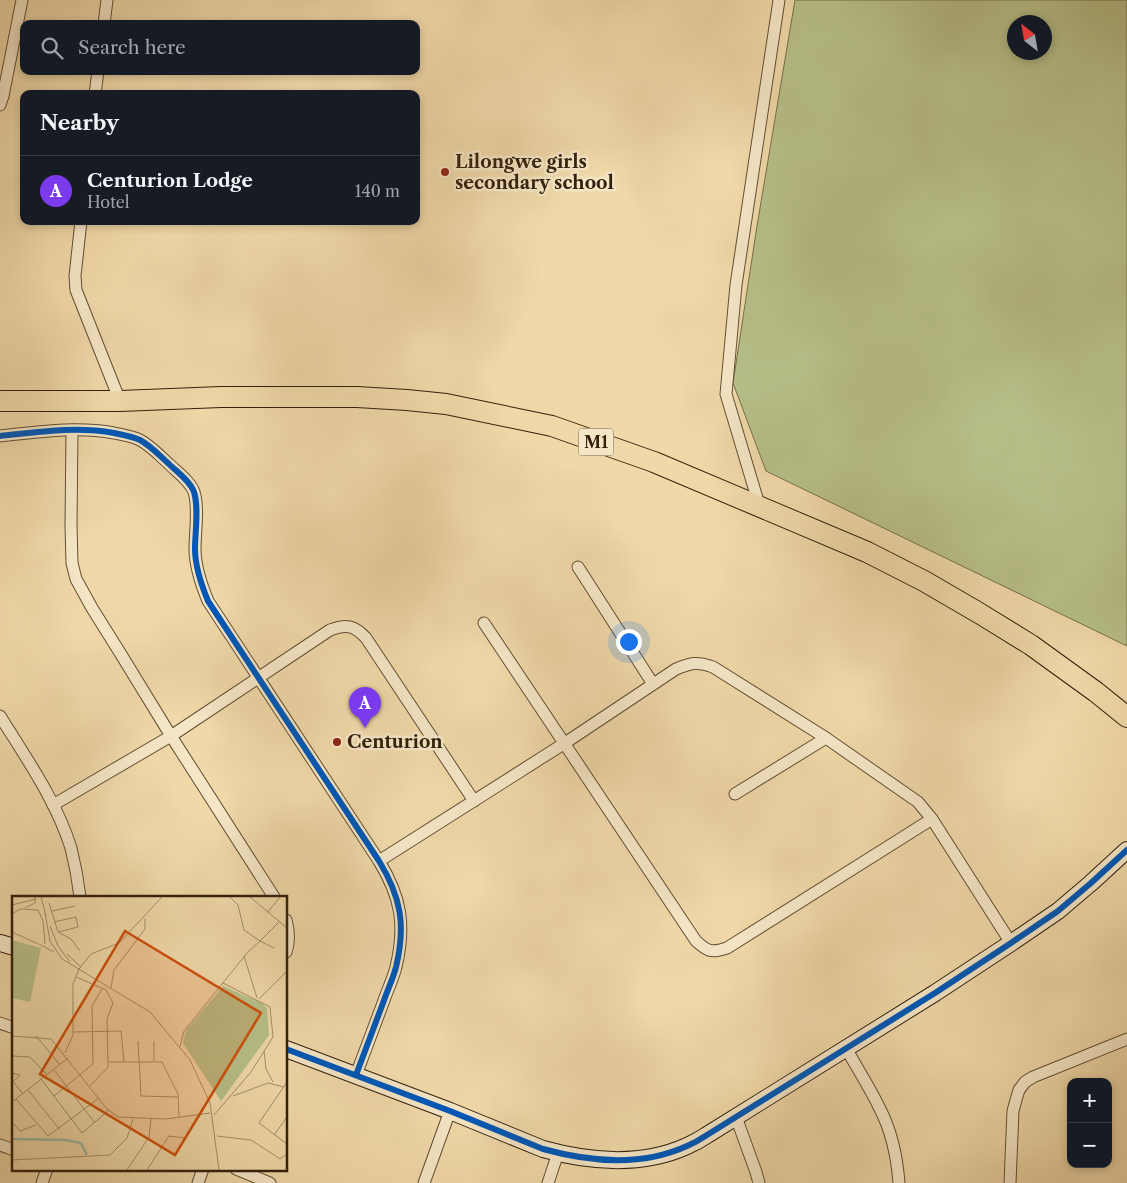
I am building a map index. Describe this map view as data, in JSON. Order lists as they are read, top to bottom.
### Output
{
  "streets": {
    "highway": ["M1"]
  },
  "places": ["Lilongwe girls secondary school", "Centurion"],
  "north": "top left",
  "page": {
    "search": "Search here",
    "heading": "Nearby",
    "list": [
      {
        "mark": "A",
        "name": "Centurion Lodge",
        "note": "Hotel",
        "value": "140 m"
      }
    ],
    "pins": "A",
    "map_buttons": ["+", "−"]
  }
}
